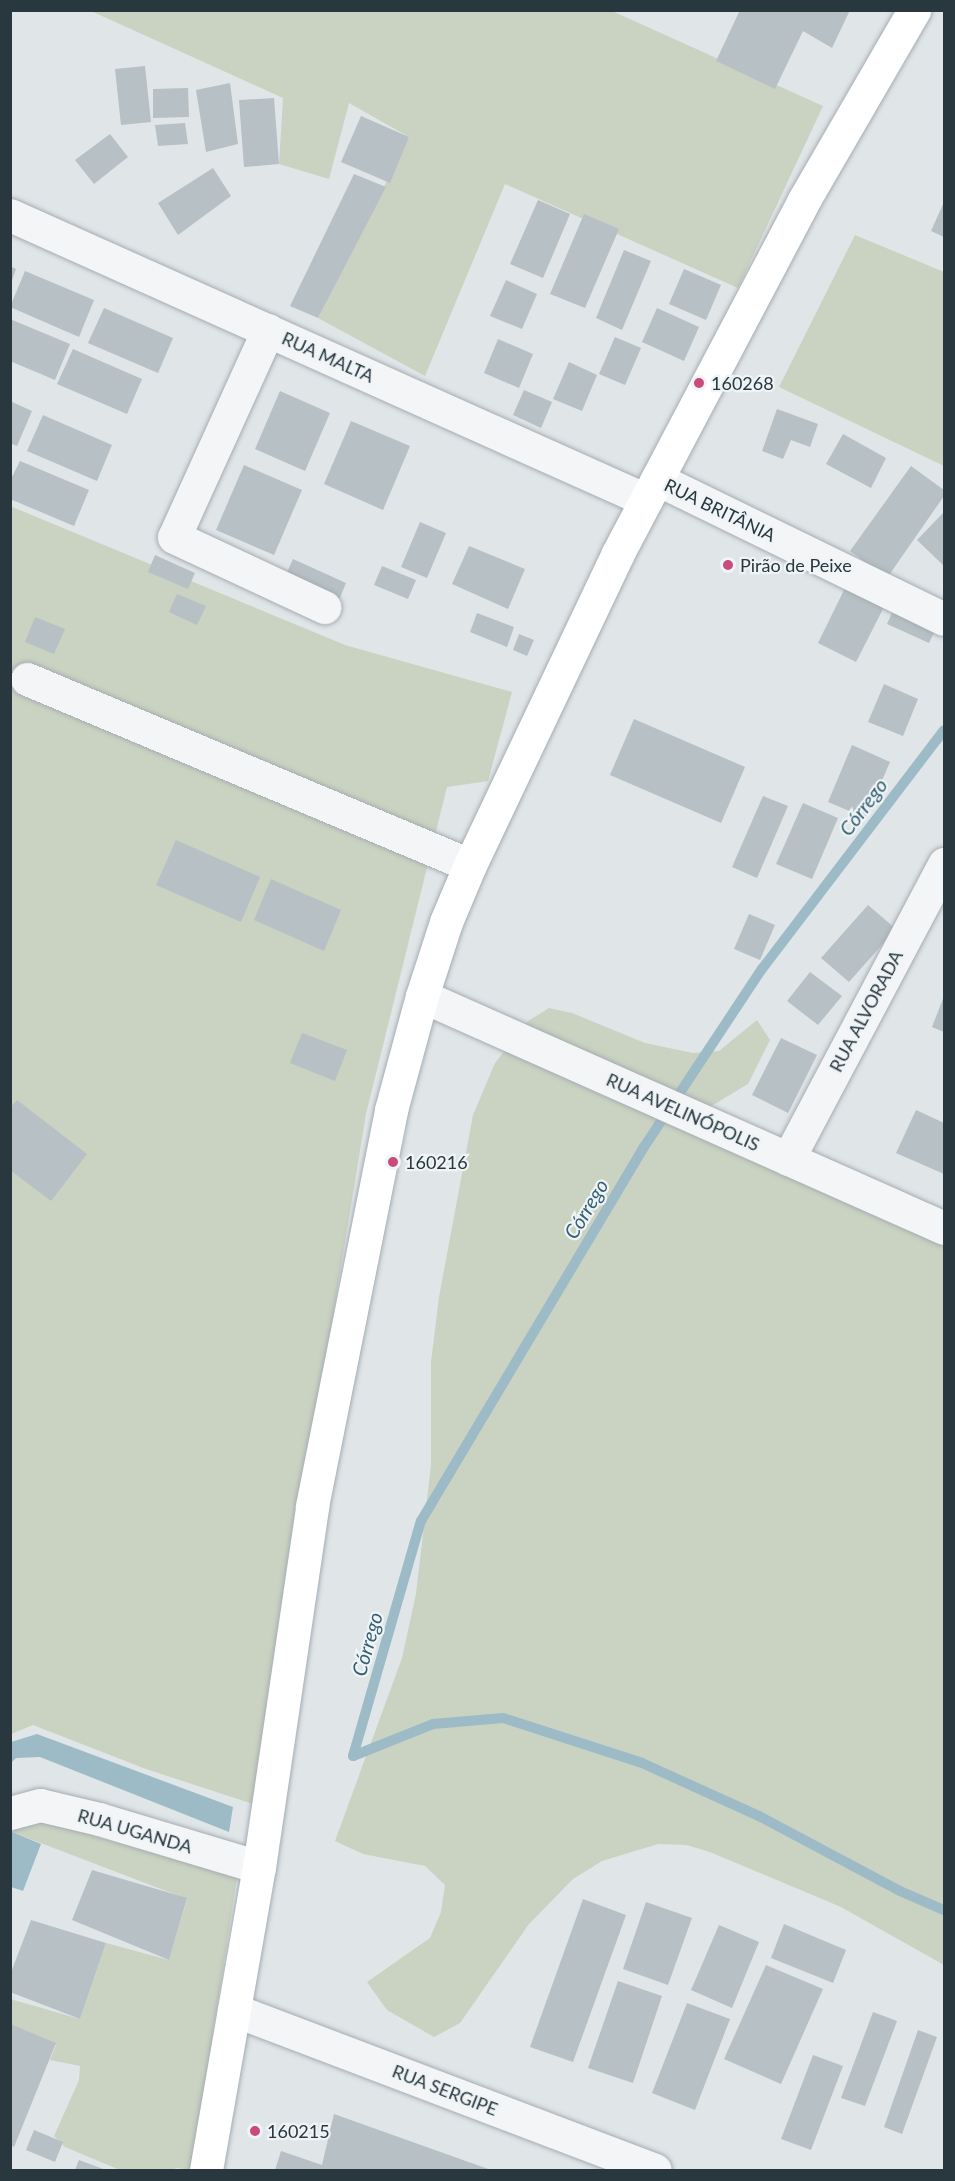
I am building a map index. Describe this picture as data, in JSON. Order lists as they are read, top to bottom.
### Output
{
  "streets": {
    "street": [
      "RUA MALTA",
      "RUA BRITÂNIA",
      "RUA ALVORADA",
      "RUA AVELINÓPOLIS",
      "RUA UGANDA",
      "RUA SERGIPE"
    ]
  },
  "crossings": [
    ["RUA MALTA", "RUA BRITÂNIA"],
    ["RUA ALVORADA", "RUA AVELINÓPOLIS"]
  ],
  "water": ["Córrego"],
  "places": [
    "160268",
    "Pirão de Peixe",
    "160216",
    "160215"
  ]
}
